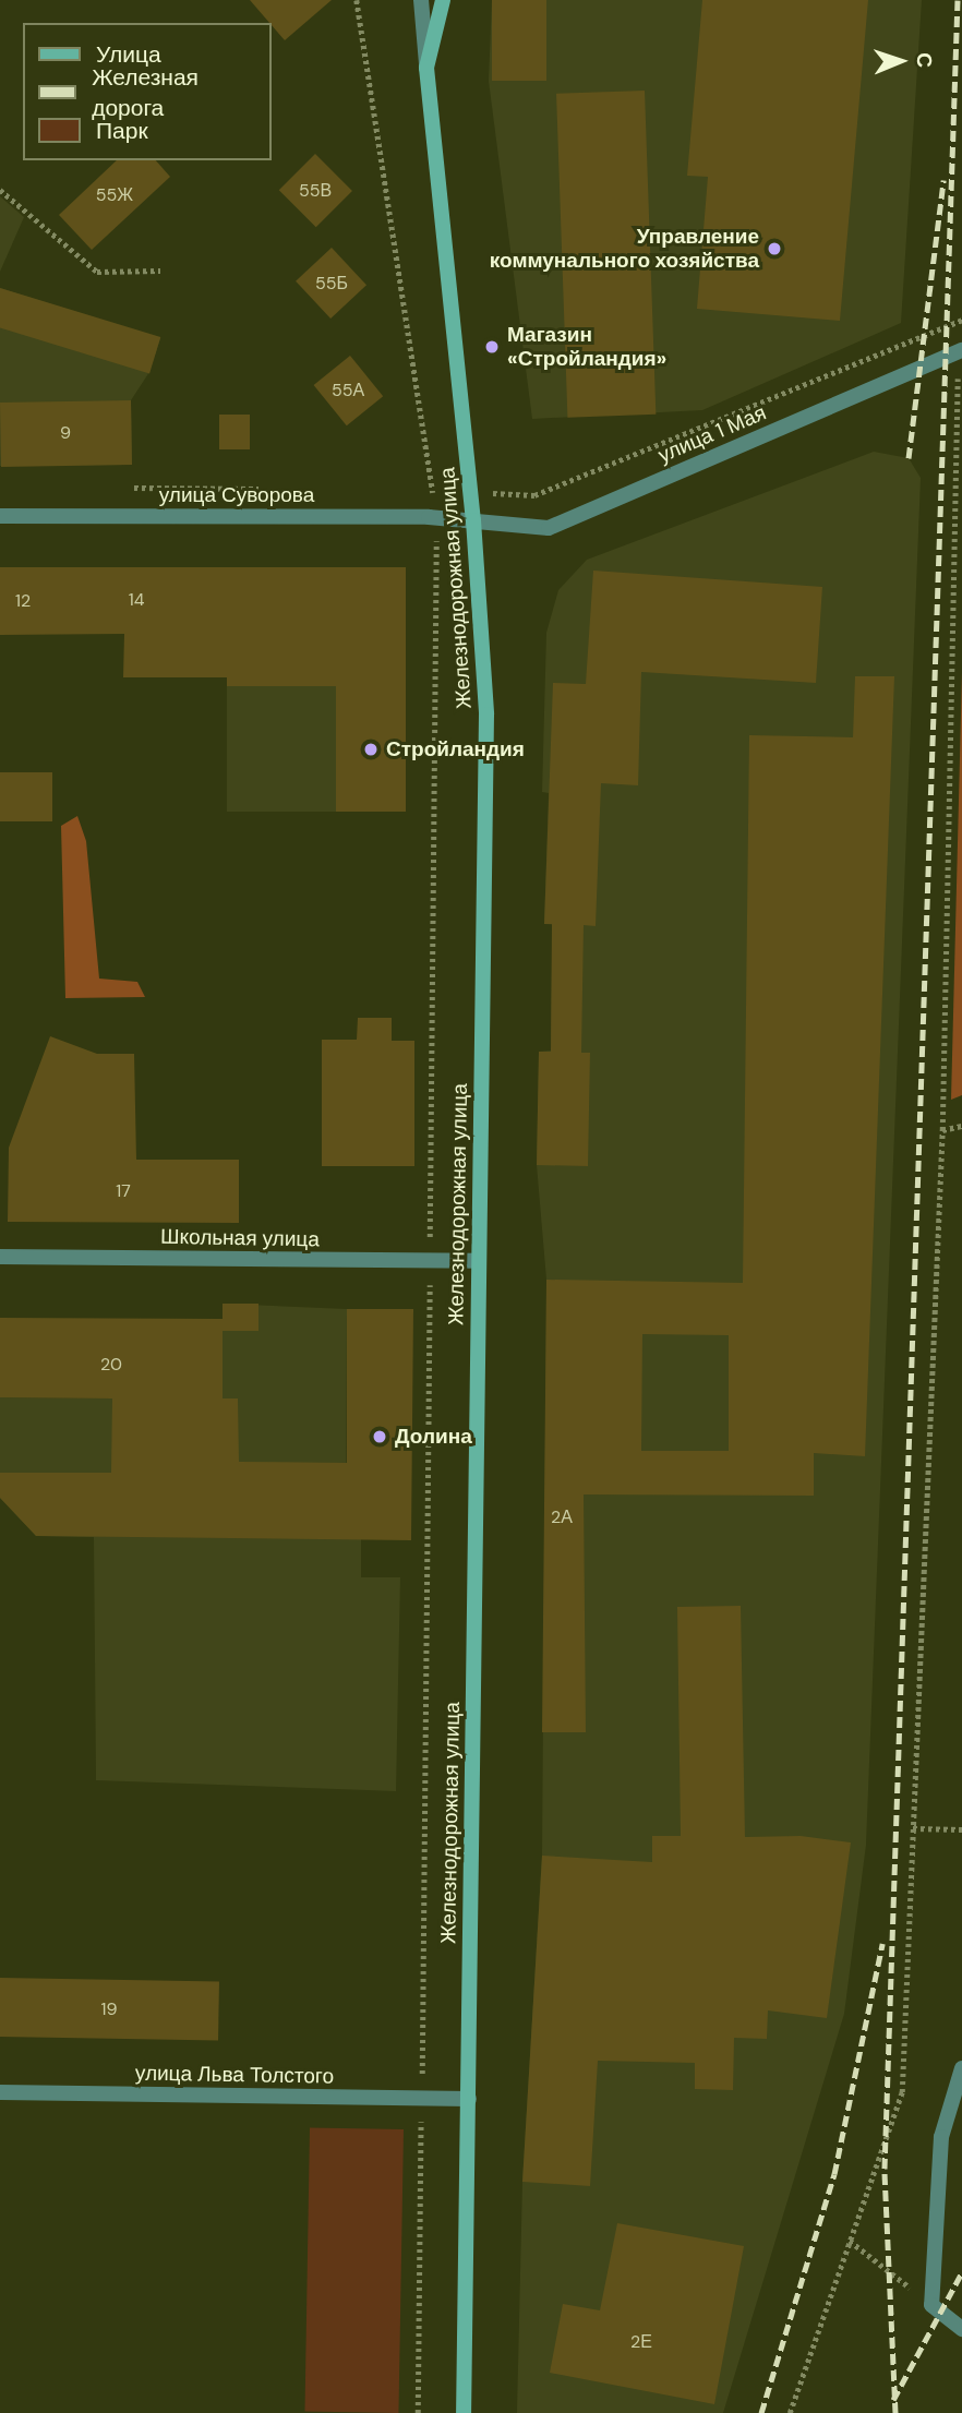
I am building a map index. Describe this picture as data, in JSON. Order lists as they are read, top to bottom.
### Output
{
  "streets": {
    "main road": ["Железнодорожная улица"],
    "street": [
      "улица 1 Мая",
      "улица Суворова",
      "Школьная улица",
      "улица Льва Толстого"
    ]
  },
  "crossings": [
    ["улица 1 Мая", "улица Суворова"],
    ["улица 1 Мая", "Железнодорожная улица"],
    ["улица Суворова", "Железнодорожная улица"],
    ["Железнодорожная улица", "Школьная улица"],
    ["Железнодорожная улица", "улица Льва Толстого"]
  ],
  "places": [
    "Управление коммунального хозяйства",
    "Магазин «Стройландия»",
    "Стройландия",
    "Долина"
  ],
  "house_numbers": [
    "55В",
    "55Ж",
    "55Б",
    "55А",
    "9",
    "14",
    "12",
    "17",
    "20",
    "2А",
    "19",
    "2Е"
  ],
  "legend": ["Улица", "Железная дорога", "Парк"],
  "north": "right"
}
